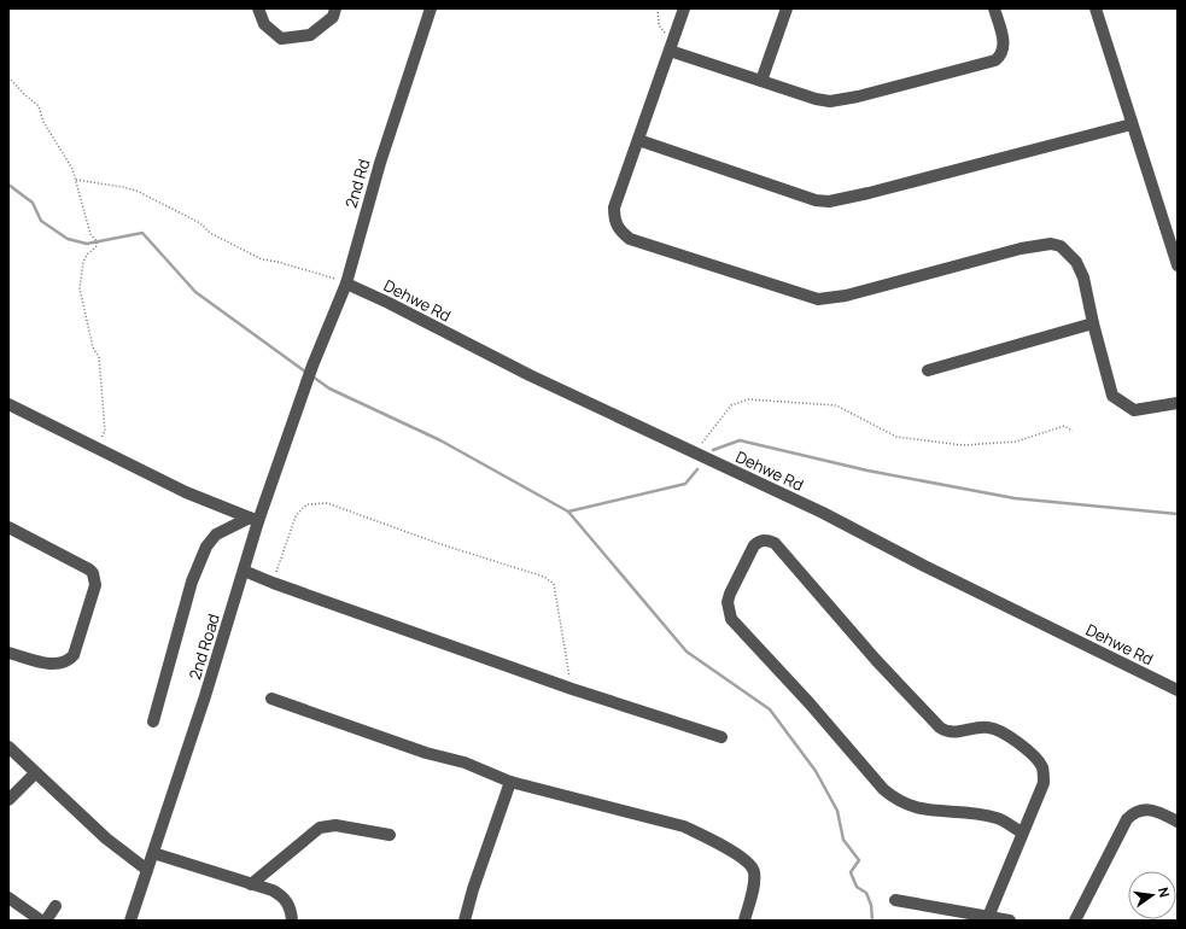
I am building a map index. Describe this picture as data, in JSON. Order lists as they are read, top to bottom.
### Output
{
  "streets": {
    "street": ["2nd Rd", "Dehwe Rd", "2nd Road"]
  },
  "crossings": [
    ["2nd Rd", "Dehwe Rd"],
    ["2nd Rd", "2nd Road"]
  ],
  "north": "right"
}
